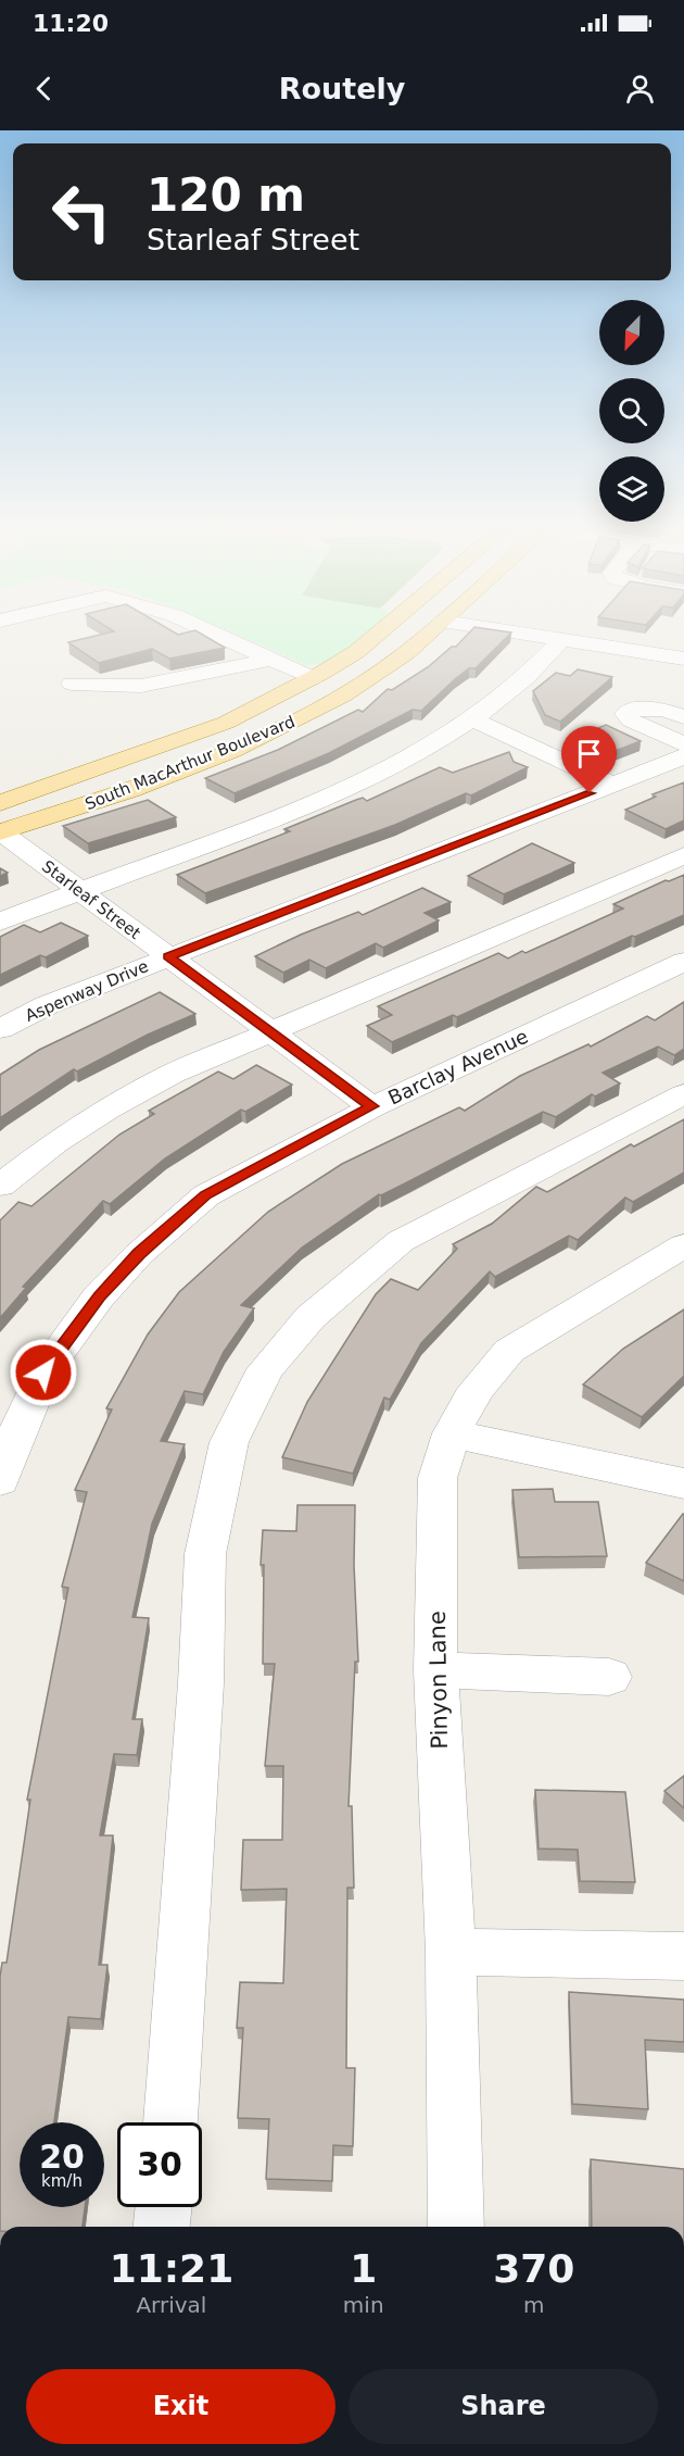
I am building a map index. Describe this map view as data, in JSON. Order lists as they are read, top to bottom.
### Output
{
  "streets": {
    "main road": ["South MacArthur Boulevard"],
    "street": [
      "Starleaf Street",
      "Aspenway Drive",
      "Barclay Avenue",
      "Pinyon Lane"
    ]
  },
  "crossings": [
    ["South MacArthur Boulevard", "Starleaf Street"],
    ["Starleaf Street", "Aspenway Drive"],
    ["Starleaf Street", "Barclay Avenue"]
  ],
  "north": "bottom left",
  "page": {
    "status": "11:20",
    "header": "Routely",
    "turn": ["120 m", "Starleaf Street"],
    "speed": "20 km/h",
    "limit": "30",
    "eta": [
      "11:21",
      "Arrival",
      "1",
      "min",
      "370",
      "m"
    ],
    "buttons": ["Exit", "Share"]
  }
}
